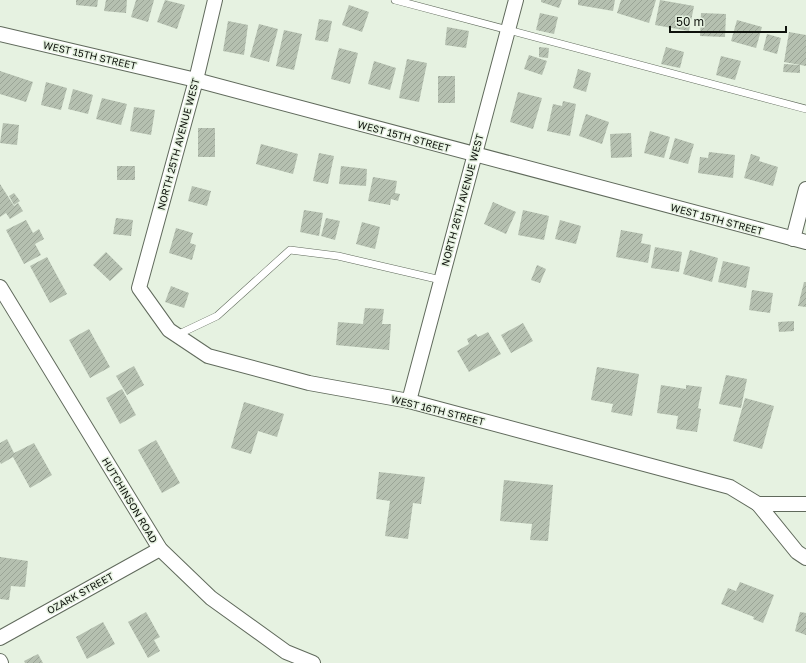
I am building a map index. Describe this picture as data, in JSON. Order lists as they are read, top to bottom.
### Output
{
  "streets": {
    "street": [
      "WEST 15TH STREET",
      "NORTH 25TH AVENUE WEST",
      "NORTH 26TH AVENUE WEST",
      "WEST 16TH STREET",
      "HUTCHINSON ROAD",
      "OZARK STREET"
    ]
  },
  "crossings": [
    ["WEST 15TH STREET", "NORTH 25TH AVENUE WEST"],
    ["WEST 15TH STREET", "NORTH 26TH AVENUE WEST"],
    ["NORTH 25TH AVENUE WEST", "WEST 16TH STREET"],
    ["NORTH 26TH AVENUE WEST", "WEST 16TH STREET"],
    ["HUTCHINSON ROAD", "OZARK STREET"]
  ],
  "scale_bar": "50 m"
}
